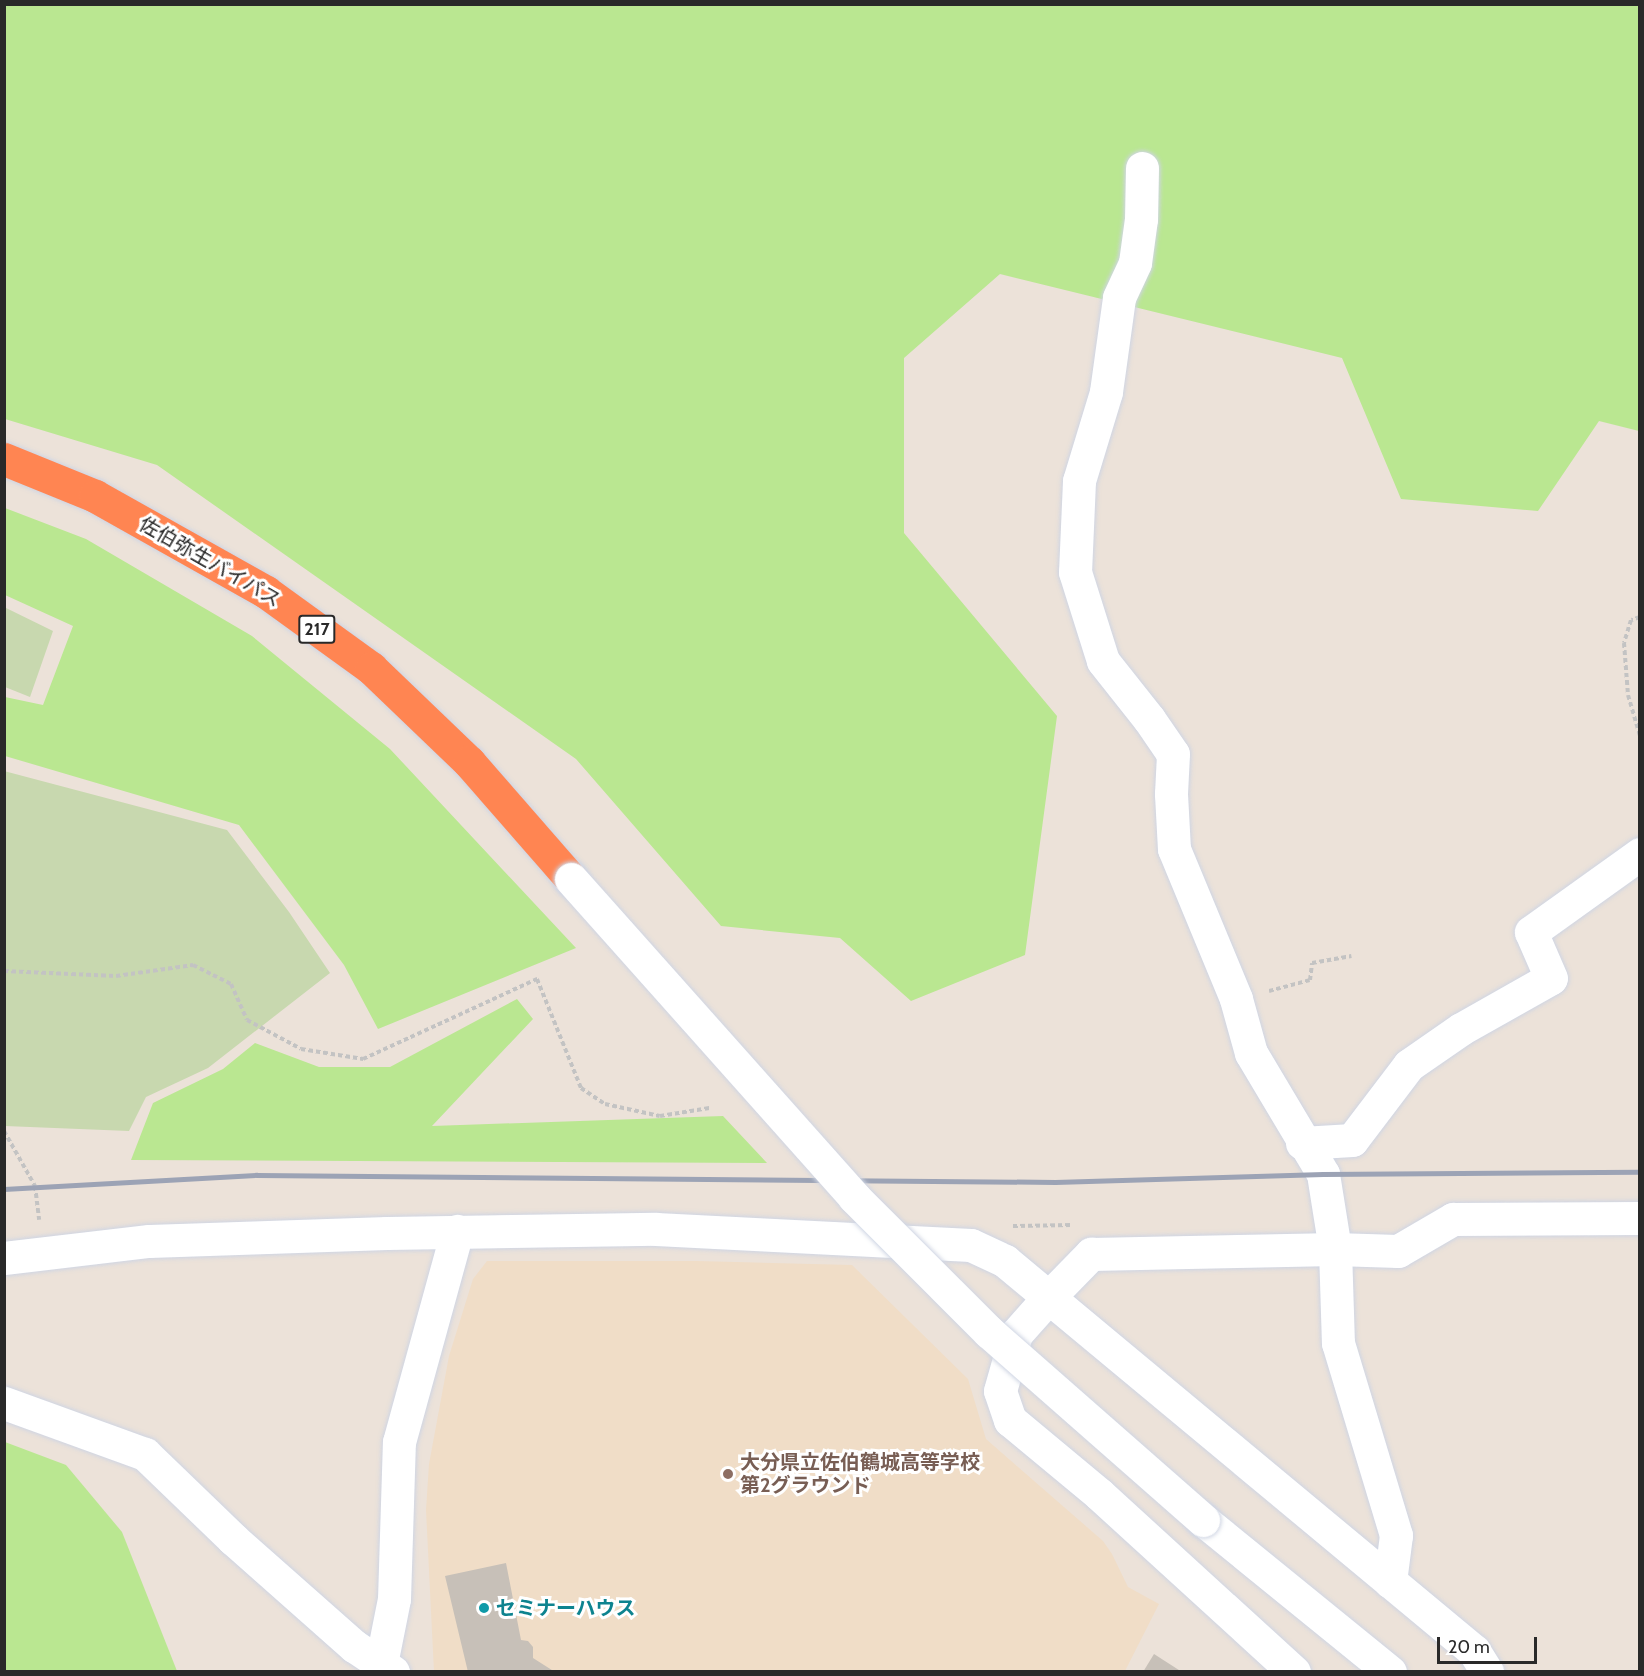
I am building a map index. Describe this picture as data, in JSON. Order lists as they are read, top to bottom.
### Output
{
  "streets": {
    "highway": ["佐伯弥生バイパス", "217"]
  },
  "places": ["大分県立佐伯鶴城高等学校 第2グラウンド", "セミナーハウス"],
  "scale_bar": "20 m"
}
